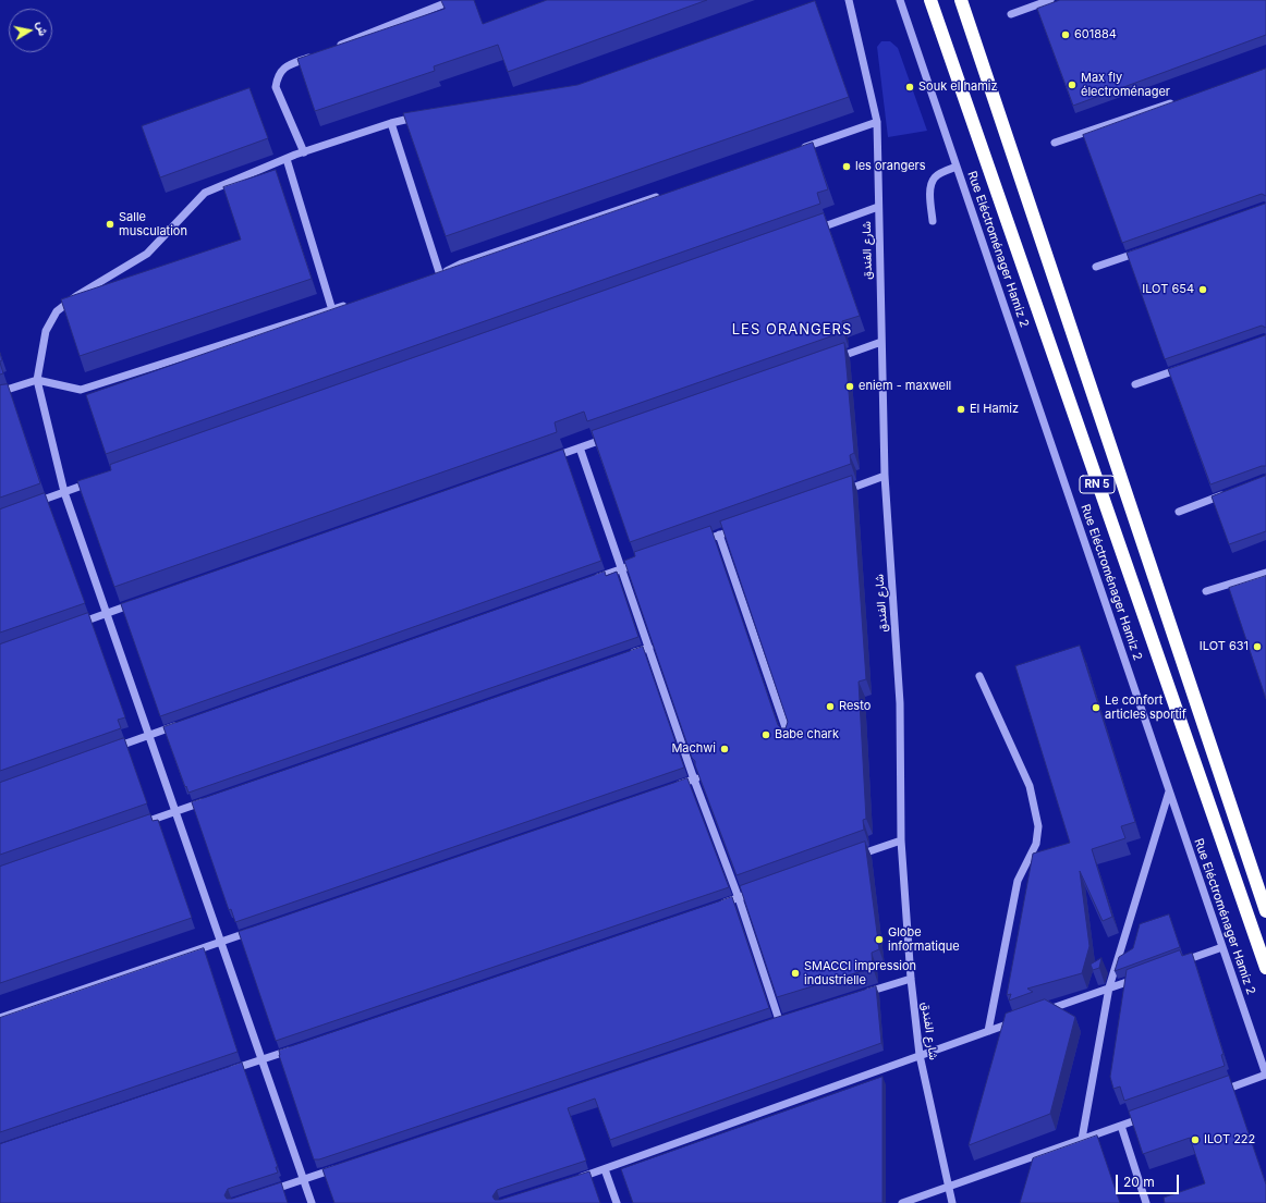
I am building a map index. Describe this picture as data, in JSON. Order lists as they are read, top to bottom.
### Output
{
  "streets": {
    "highway": ["RN 5"],
    "street": ["Rue Eléctroménager Hamiz 2", "شارع الفندق"]
  },
  "districts": ["LES ORANGERS"],
  "places": [
    "601884",
    "Max fly électroménager",
    "Souk el hamiz",
    "les orangers",
    "Salle musculation",
    "ILOT 654",
    "eniem - maxwell",
    "El Hamiz",
    "ILOT 631",
    "Resto",
    "Le confort articles sportif",
    "Babe chark",
    "Machwi",
    "Globe informatique",
    "SMACCI impression industrielle",
    "ILOT 222"
  ],
  "scale_bar": "20 m",
  "north": "right"
}
